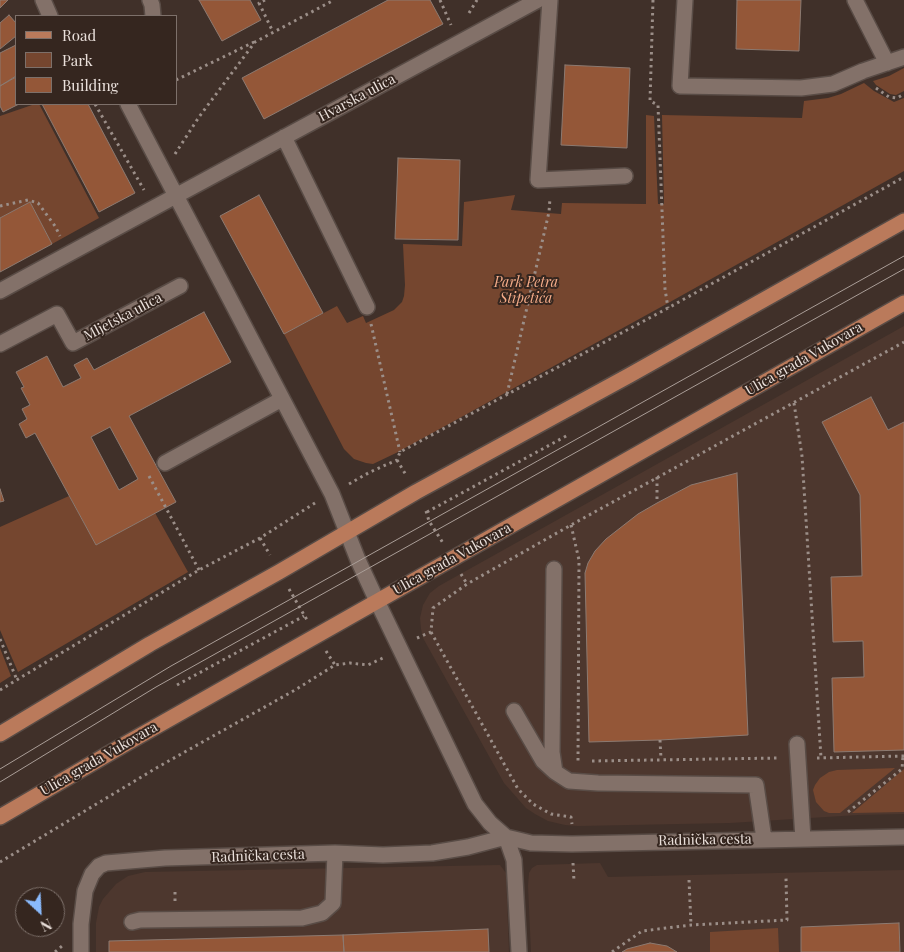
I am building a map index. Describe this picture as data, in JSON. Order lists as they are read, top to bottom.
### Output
{
  "streets": {
    "main road": ["Ulica grada Vukovara"],
    "street": ["Hvarska ulica", "Mljetska ulica", "Radnička cesta"]
  },
  "crossings": [
    ["Ulica grada Vukovara", "Radnička cesta"]
  ],
  "parks": ["Park Petra Stipetića"],
  "legend": ["Road", "Park", "Building"],
  "north": "bottom right"
}
